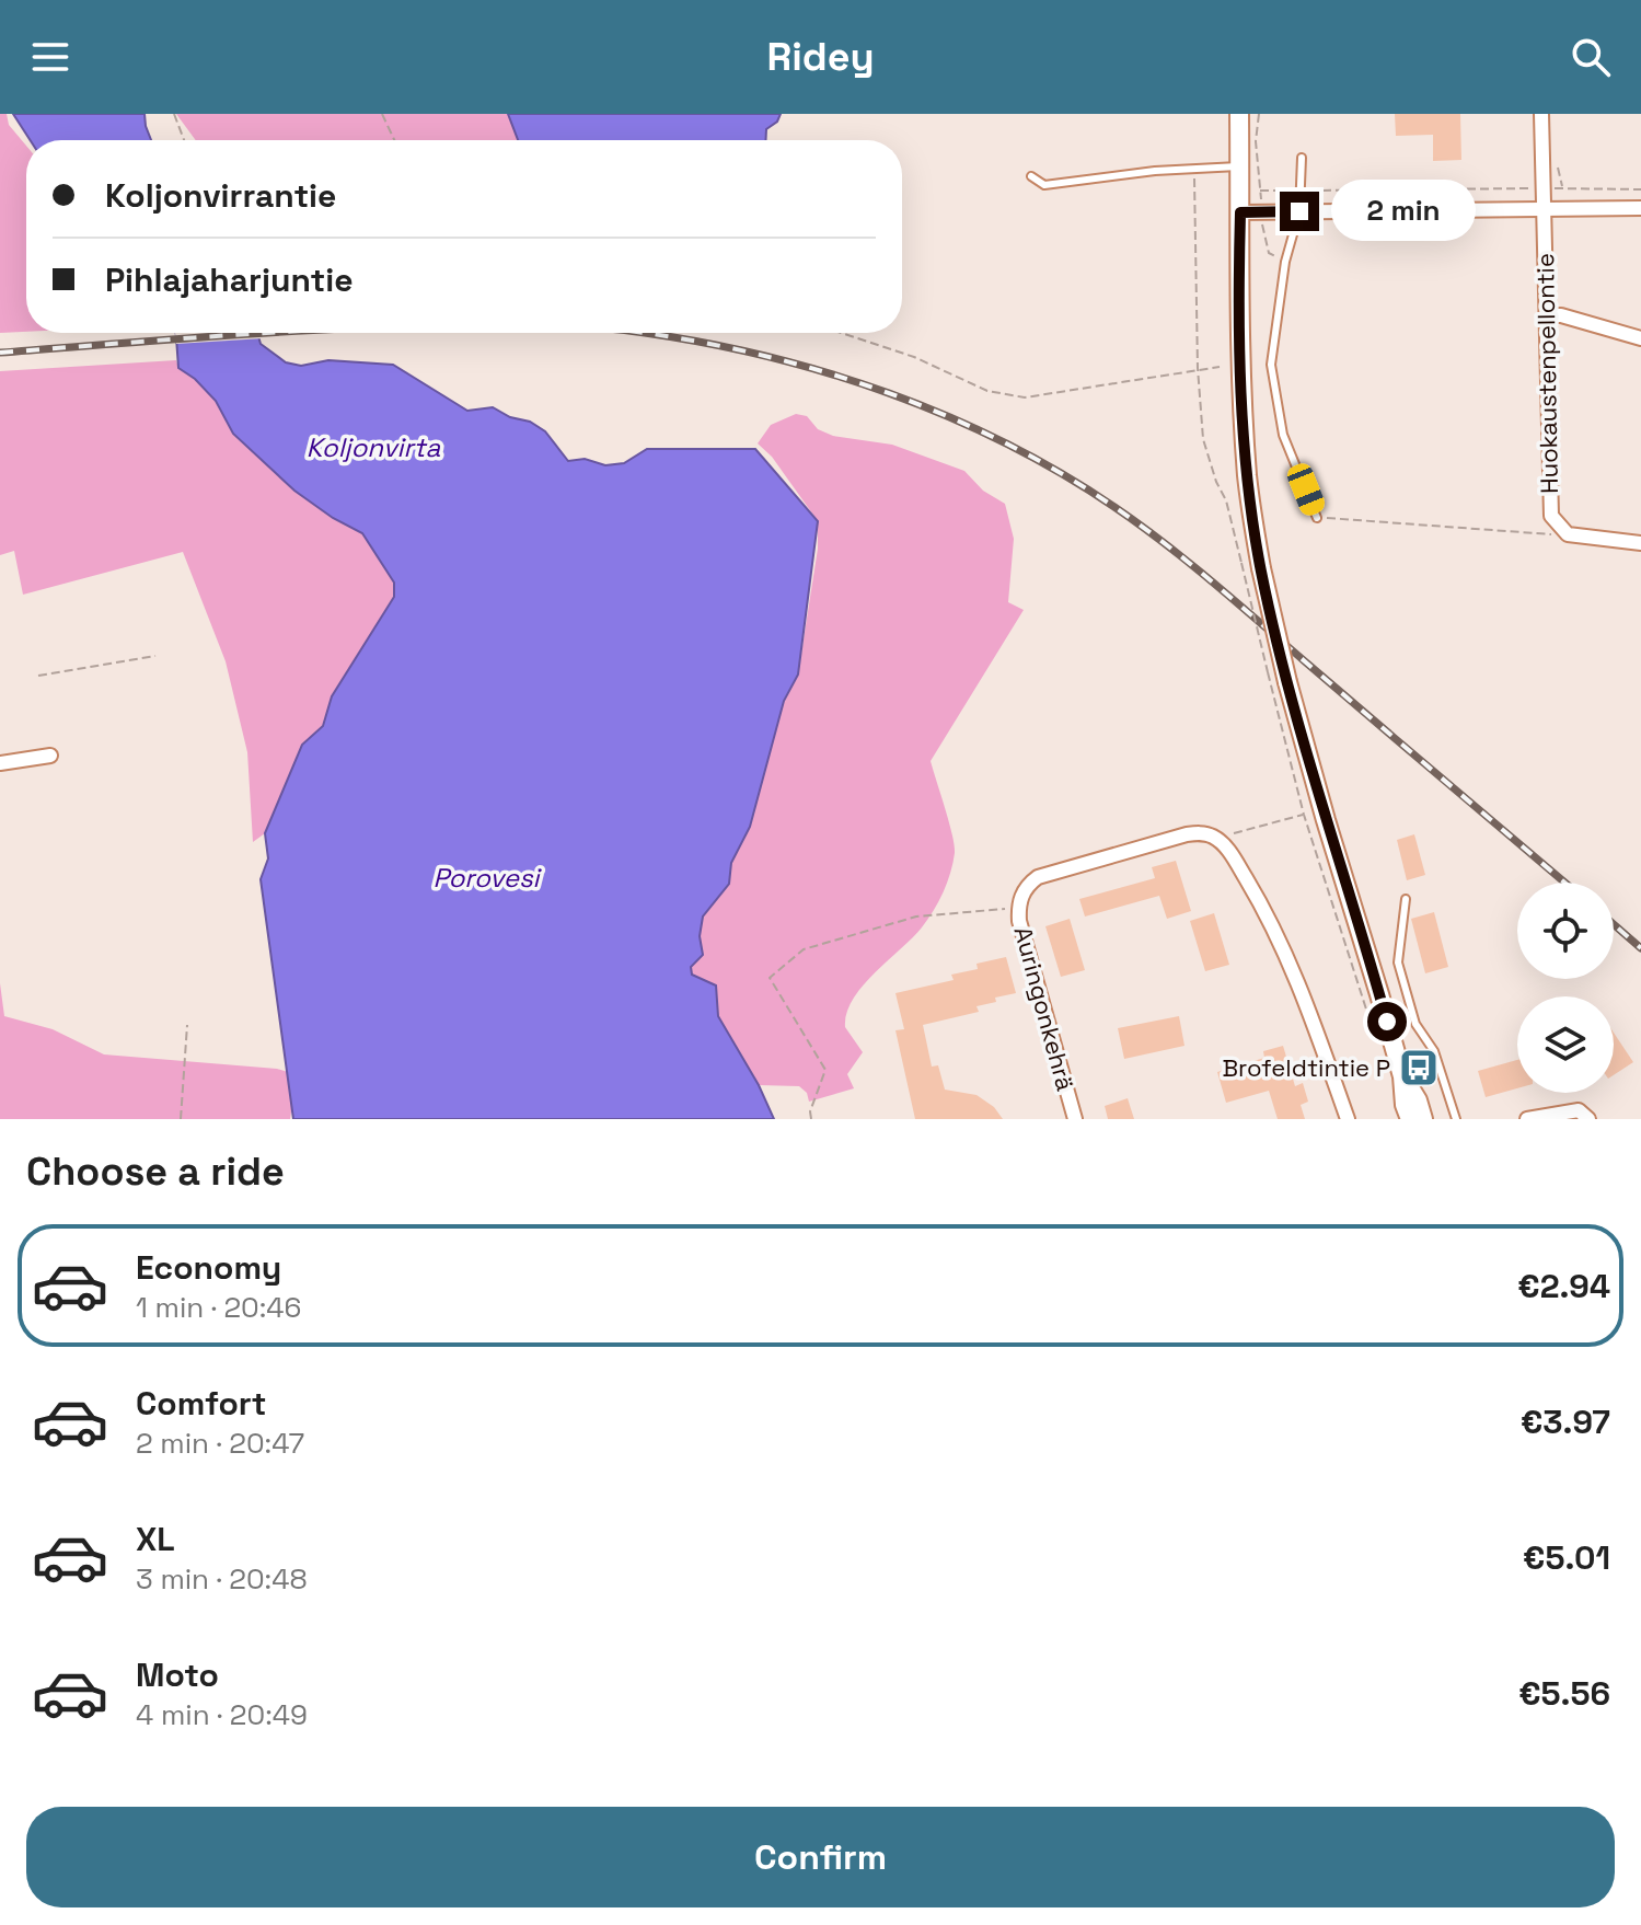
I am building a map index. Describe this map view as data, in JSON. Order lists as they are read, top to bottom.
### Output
{
  "streets": {
    "street": ["Huokaustenpellontie", "Auringonkehrä"]
  },
  "water": ["Koljonvirta", "Porovesi"],
  "places": {
    "bus stop": ["Brofeldtintie P"]
  },
  "page": {
    "header": "Ridey",
    "banner": ["Koljonvirrantie", "Pihlajaharjuntie"],
    "bubble": "2 min",
    "heading": "Choose a ride",
    "list": [
      {
        "name": "Economy",
        "note": "1 min · 20:46",
        "value": "€2.94"
      },
      {
        "name": "Comfort",
        "note": "2 min · 20:47",
        "value": "€3.97"
      },
      {
        "name": "XL",
        "note": "3 min · 20:48",
        "value": "€5.01"
      },
      {
        "name": "Moto",
        "note": "4 min · 20:49",
        "value": "€5.56"
      }
    ],
    "buttons": "Confirm"
  }
}
